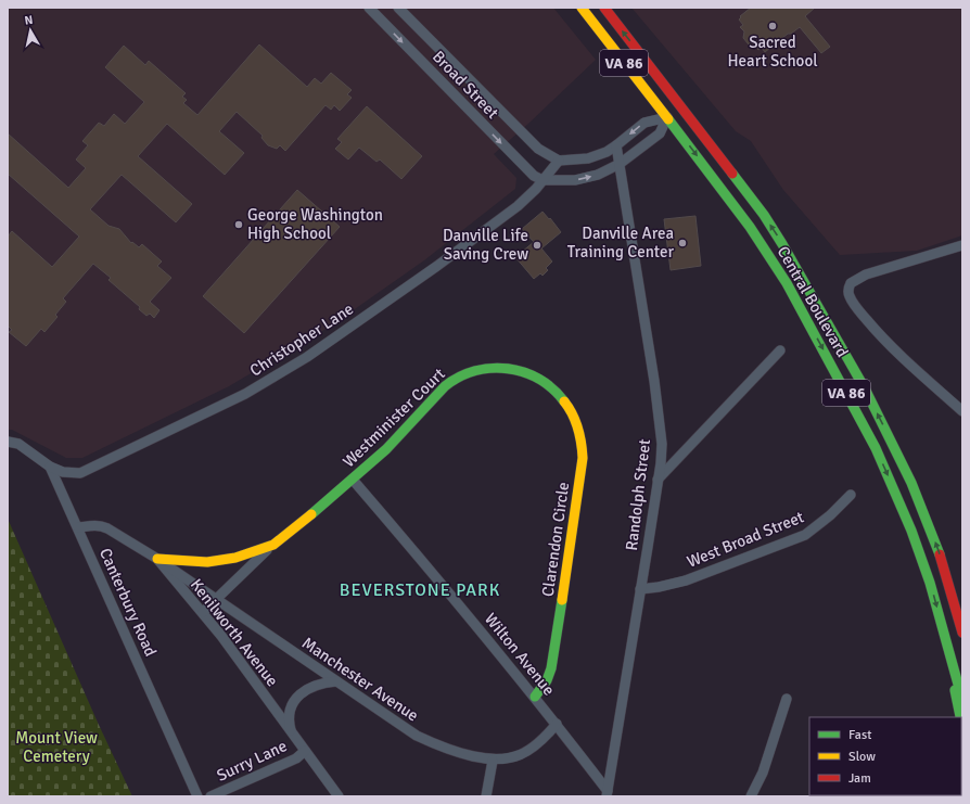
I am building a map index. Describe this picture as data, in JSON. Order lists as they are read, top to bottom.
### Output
{
  "streets": {
    "main road": [
      "VA 86",
      "Central Boulevard",
      "Westminister Court",
      "Clarendon Circle"
    ],
    "street": [
      "Broad Street",
      "Christopher Lane",
      "Randolph Street",
      "West Broad Street",
      "Canterbury Road",
      "Kenilworth Avenue",
      "Wilton Avenue",
      "Manchester Avenue",
      "Surry Lane"
    ]
  },
  "crossings": [
    ["Broad Street", "Christopher Lane"],
    ["Christopher Lane", "Canterbury Road"],
    ["Westminister Court", "Clarendon Circle"],
    ["Westminister Court", "Kenilworth Avenue"],
    ["Westminister Court", "Wilton Avenue"],
    ["Westminister Court", "Manchester Avenue"],
    ["Randolph Street", "West Broad Street"],
    ["Randolph Street", "Wilton Avenue"],
    ["Clarendon Circle", "Wilton Avenue"],
    ["Canterbury Road", "Kenilworth Avenue"],
    ["Kenilworth Avenue", "Manchester Avenue"],
    ["Kenilworth Avenue", "Surry Lane"],
    ["Wilton Avenue", "Manchester Avenue"]
  ],
  "districts": ["BEVERSTONE PARK"],
  "parks": ["Mount View Cemetery"],
  "places": [
    "Sacred Heart School",
    "George Washington High School",
    "Danville Area Training Center",
    "Danville Life Saving Crew"
  ],
  "legend": ["Fast", "Slow", "Jam"],
  "north": "top"
}
